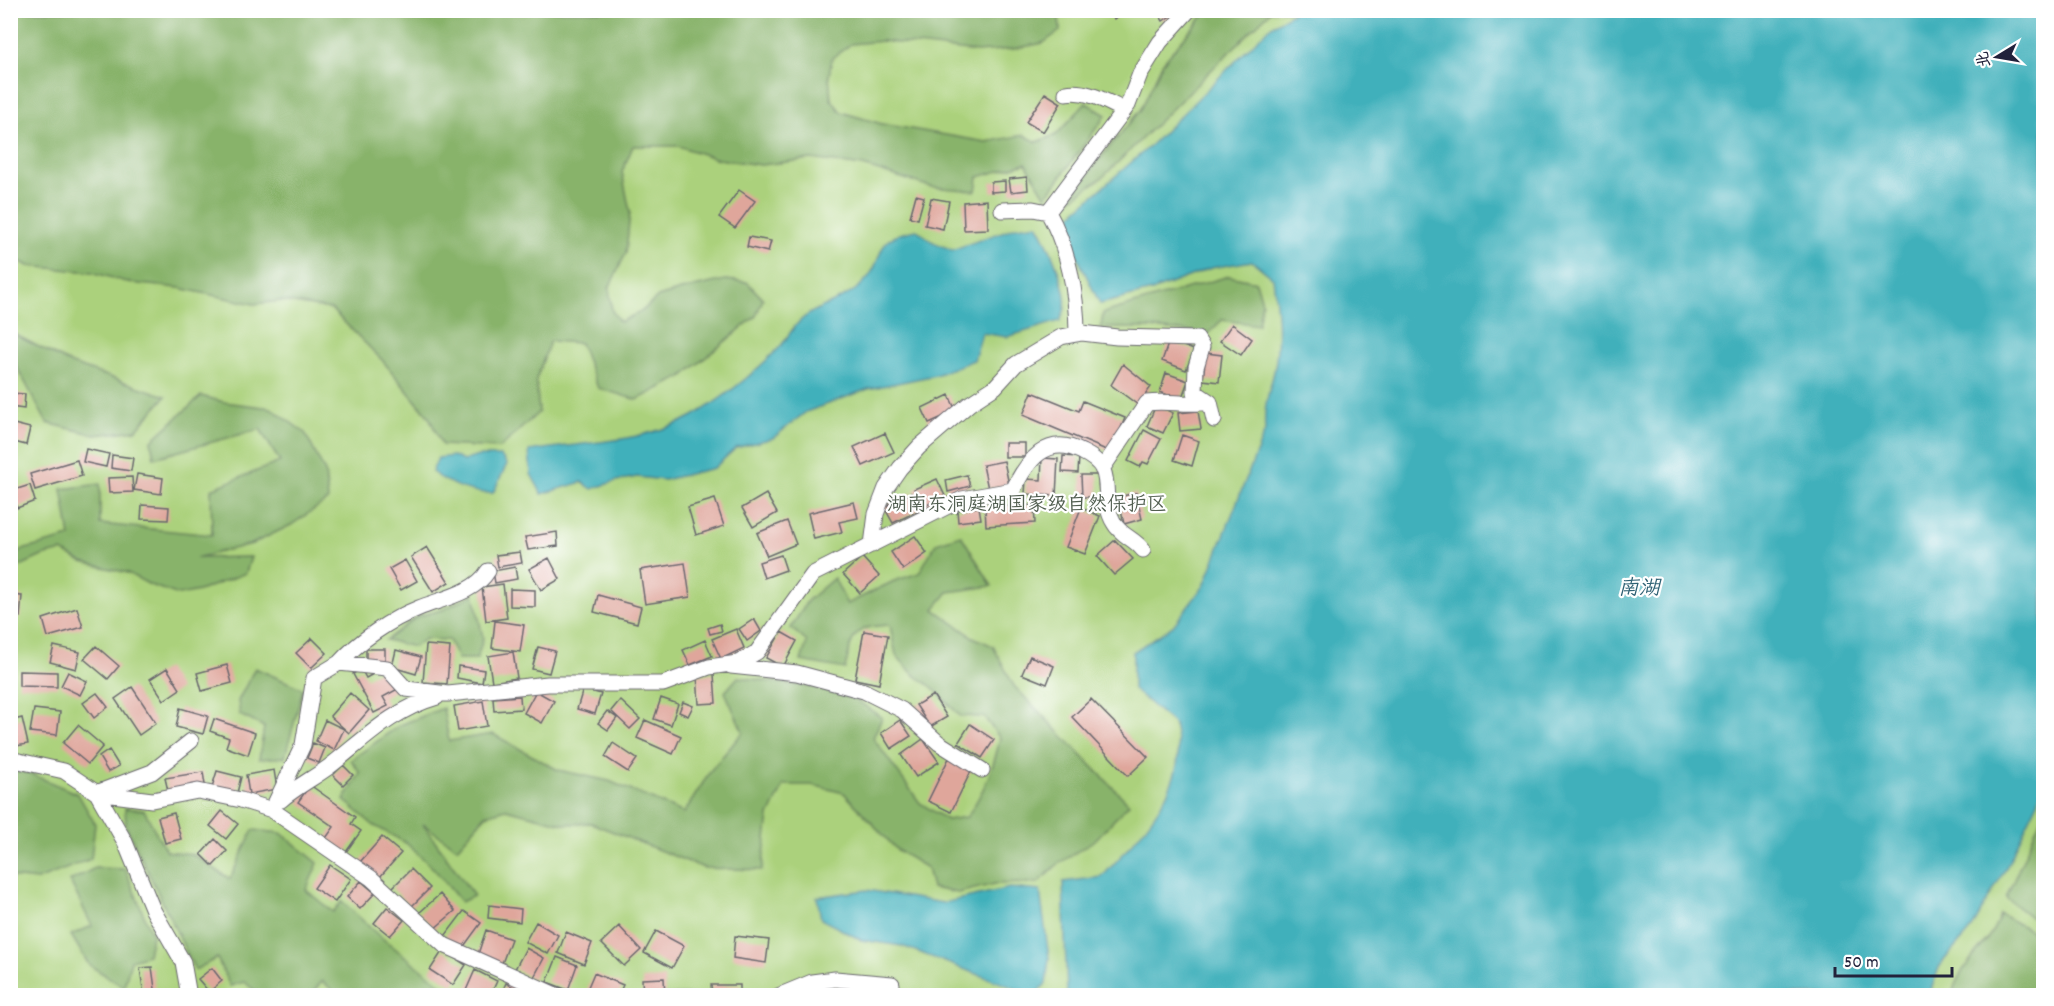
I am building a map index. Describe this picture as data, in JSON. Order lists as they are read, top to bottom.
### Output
{
  "water": ["南湖"],
  "parks": ["湖南东洞庭湖国家级自然保护区"],
  "scale_bar": "50 m",
  "north": "left"
}
